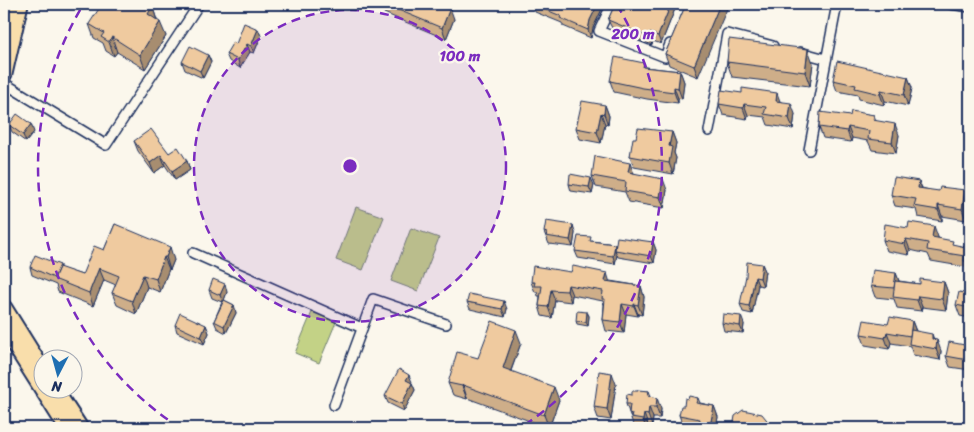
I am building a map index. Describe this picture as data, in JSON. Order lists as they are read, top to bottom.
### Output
{
  "north": "bottom",
  "rings": ["200 m", "100 m"]
}
